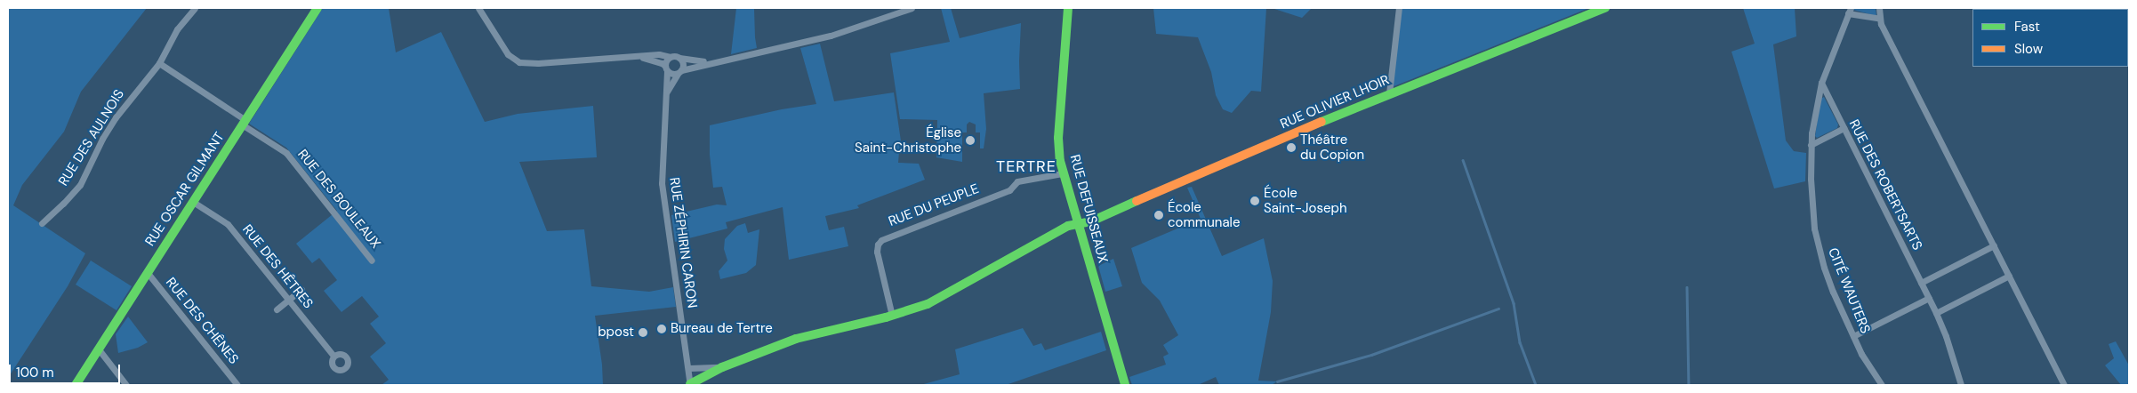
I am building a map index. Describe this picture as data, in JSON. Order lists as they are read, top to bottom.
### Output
{
  "streets": {
    "street": [
      "RUE OLIVIER LHOIR",
      "RUE DES AULNOIS",
      "RUE DES ROBERTSARTS",
      "RUE OSCAR GILMANT",
      "RUE DES BOULEAUX",
      "RUE DU PEUPLE",
      "RUE DEFUISSEAUX",
      "RUE ZÉPHIRIN CARON",
      "RUE DES HÊTRES",
      "CITÉ WAUTERS",
      "RUE DES CHÊNES"
    ]
  },
  "crossings": [
    ["RUE OLIVIER LHOIR", "RUE DEFUISSEAUX"],
    ["RUE DES ROBERTSARTS", "CITÉ WAUTERS"],
    ["RUE OSCAR GILMANT", "RUE DES BOULEAUX"],
    ["RUE OSCAR GILMANT", "RUE DES HÊTRES"],
    ["RUE OSCAR GILMANT", "RUE DES CHÊNES"],
    ["RUE DU PEUPLE", "RUE DEFUISSEAUX"]
  ],
  "districts": ["TERTRE"],
  "places": [
    "Église Saint-Christophe",
    "Théâtre du Copion",
    "École Saint-Joseph",
    "École communale",
    "Bureau de Tertre",
    "bpost"
  ],
  "legend": ["Fast", "Slow"],
  "scale_bar": "100 m"
}
